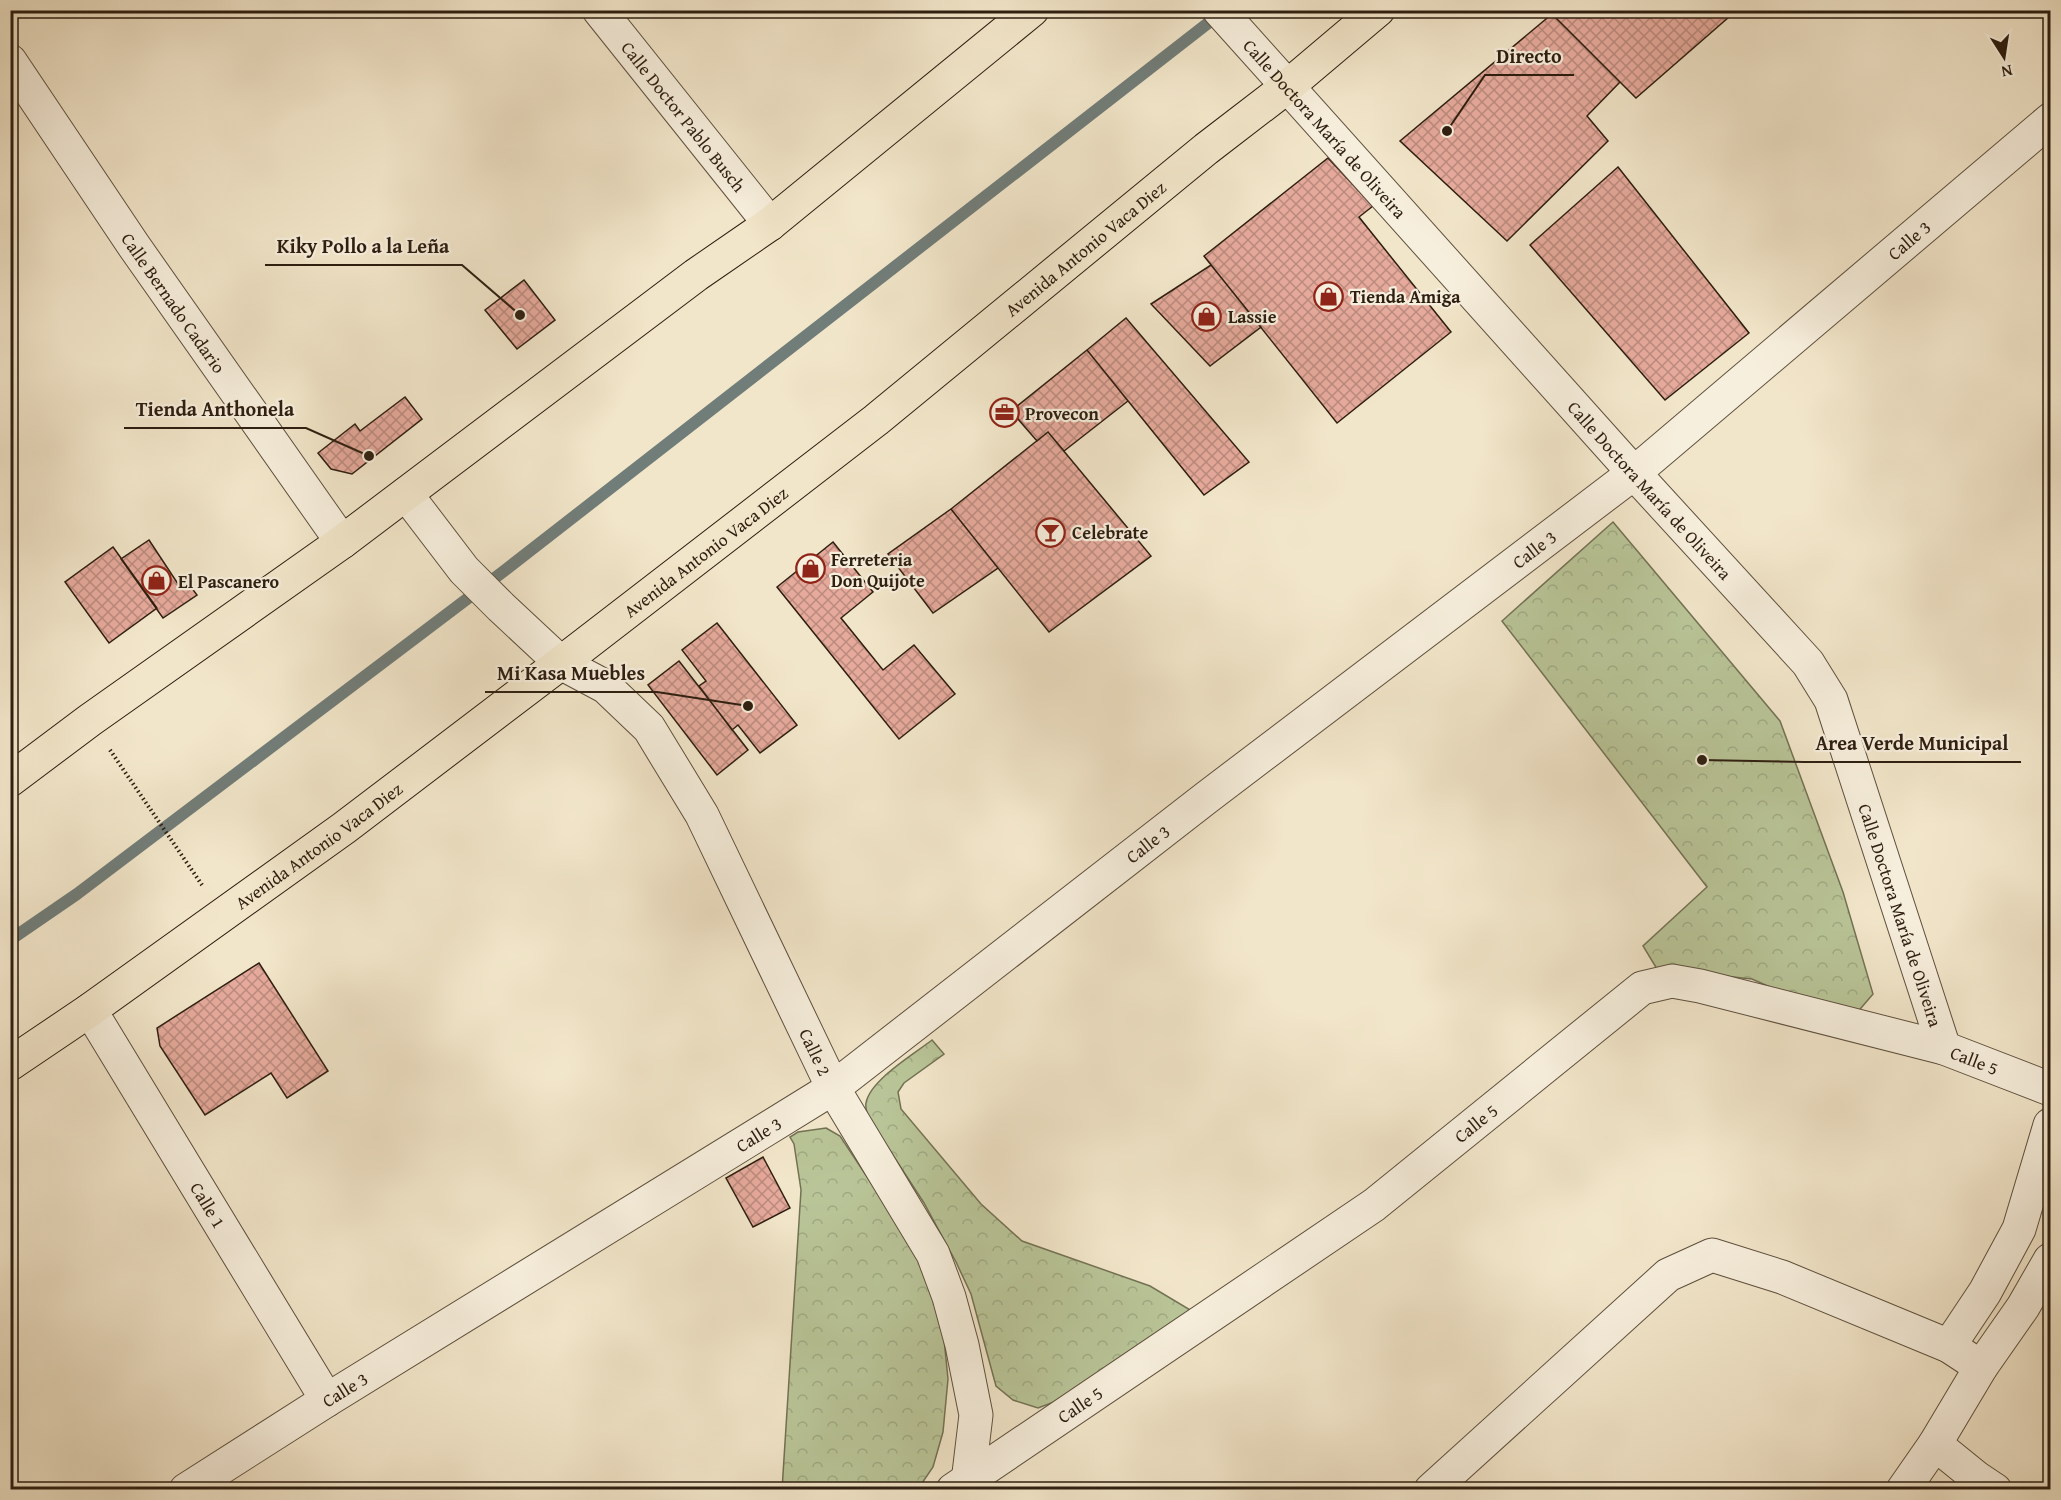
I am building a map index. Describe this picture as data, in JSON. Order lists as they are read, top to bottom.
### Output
{
  "streets": {
    "highway": ["Avenida Antonio Vaca Diez"],
    "street": [
      "Calle Doctor Pablo Busch",
      "Calle Doctora María de Oliveira",
      "Calle 3",
      "Calle Bernado Cadario",
      "Calle 2",
      "Calle 5",
      "Calle 1"
    ]
  },
  "crossings": [
    ["Calle Doctora María de Oliveira", "Calle 3"],
    ["Calle Doctora María de Oliveira", "Avenida Antonio Vaca Diez"],
    ["Calle Doctora María de Oliveira", "Calle 5"],
    ["Calle 3", "Calle 2"],
    ["Calle 3", "Calle 1"],
    ["Avenida Antonio Vaca Diez", "Calle 2"],
    ["Avenida Antonio Vaca Diez", "Calle 1"],
    ["Calle 2", "Calle 5"]
  ],
  "places": {
    "other": [
      "Directo",
      "Kiky Pollo a la Leña",
      "Tienda Anthonela",
      "Mi Kasa Muebles",
      "Area Verde Municipal"
    ],
    "shop": [
      "Tienda Amiga",
      "Lassie",
      "Ferreteria Don Quijote",
      "El Pascanero"
    ],
    "office": ["Provecon"],
    "bar": ["Celebrate"]
  },
  "north": "bottom"
}
